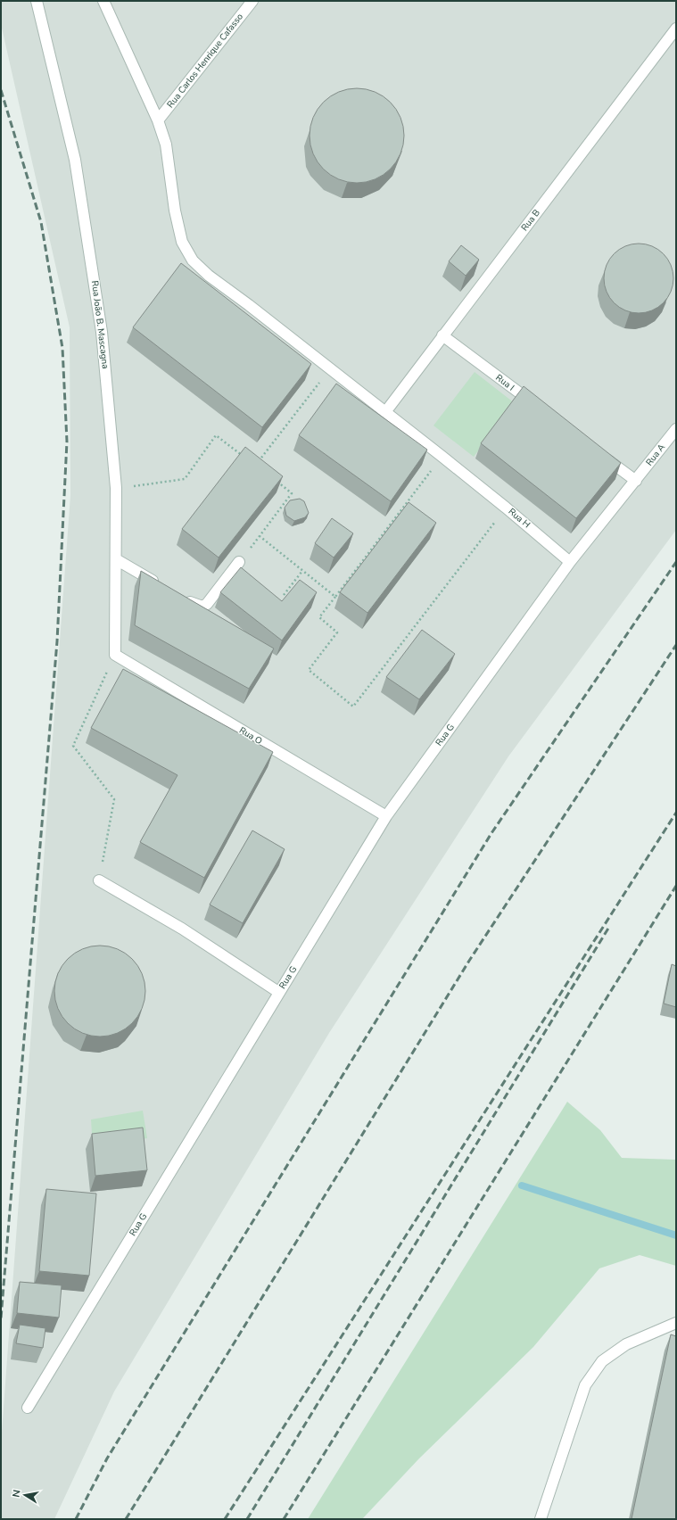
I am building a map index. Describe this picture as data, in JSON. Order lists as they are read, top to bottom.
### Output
{
  "streets": {
    "lane": [
      "Rua Carlos Henrique Cafasso",
      "Rua B",
      "Rua João B. Mascagna",
      "Rua I",
      "Rua A",
      "Rua H",
      "Rua G",
      "Rua O"
    ]
  },
  "crossings": [
    ["Rua Carlos Henrique Cafasso", "Rua H"],
    ["Rua B", "Rua I"],
    ["Rua B", "Rua H"],
    ["Rua João B. Mascagna", "Rua O"],
    ["Rua H", "Rua G"],
    ["Rua G", "Rua O"]
  ],
  "north": "left"
}
